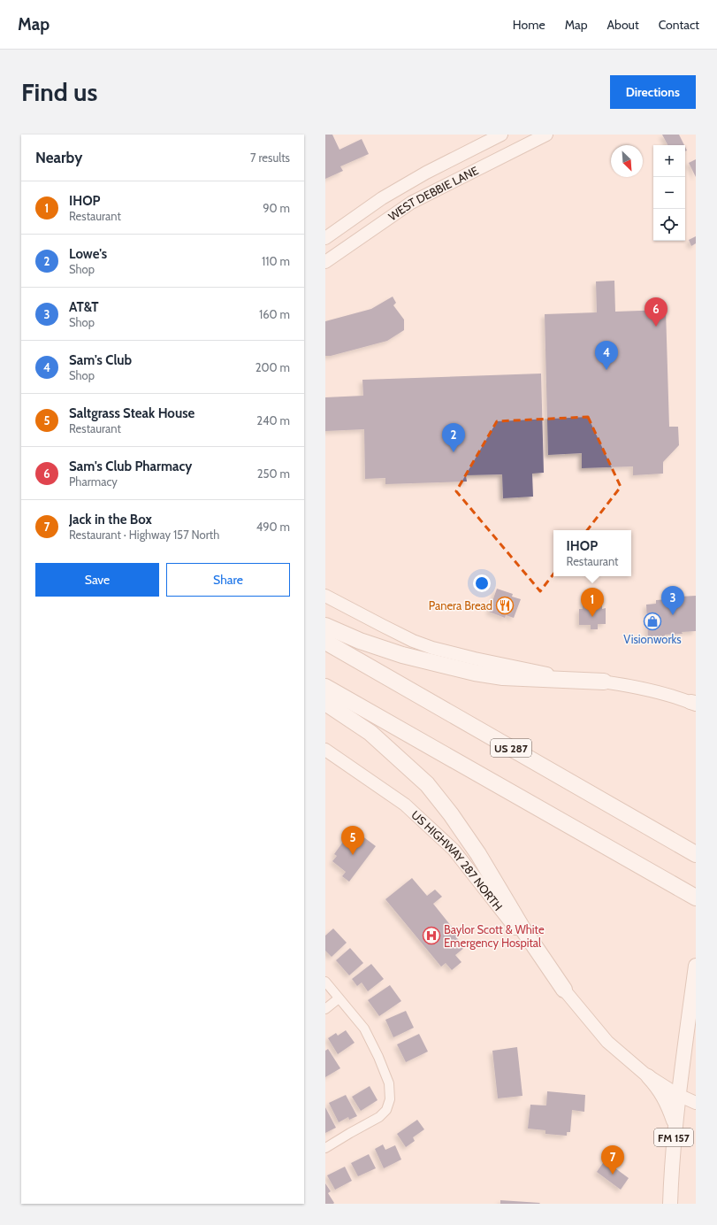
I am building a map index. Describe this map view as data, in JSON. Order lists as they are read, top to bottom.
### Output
{
  "streets": {
    "highway": ["US 287"],
    "main road": ["WEST DEBBIE LANE", "US HIGHWAY 287 NORTH", "FM 157"]
  },
  "crossings": [
    ["US HIGHWAY 287 NORTH", "FM 157"]
  ],
  "places": {
    "restaurant": ["Panera Bread"],
    "shop": ["Visionworks"],
    "hospital": ["Baylor Scott & White Emergency Hospital"]
  },
  "north": "bottom right",
  "page": {
    "header": "Map",
    "nav": [
      "Home",
      "Map",
      "About",
      "Contact"
    ],
    "buttons": [
      "Directions",
      ["Save", "Share"]
    ],
    "title": "Find us",
    "heading": ["Nearby", "7 results"],
    "map_buttons": ["+", "−"],
    "list": [
      {
        "mark": "1",
        "name": "IHOP",
        "note": "Restaurant",
        "value": "90 m"
      },
      {
        "mark": "2",
        "name": "Lowe's",
        "note": "Shop",
        "value": "110 m"
      },
      {
        "mark": "3",
        "name": "AT&T",
        "note": "Shop",
        "value": "160 m"
      },
      {
        "mark": "4",
        "name": "Sam's Club",
        "note": "Shop",
        "value": "200 m"
      },
      {
        "mark": "5",
        "name": "Saltgrass Steak House",
        "note": "Restaurant",
        "value": "240 m"
      },
      {
        "mark": "6",
        "name": "Sam's Club Pharmacy",
        "note": "Pharmacy",
        "value": "250 m"
      },
      {
        "mark": "7",
        "name": "Jack in the Box",
        "note": "Restaurant · Highway 157 North",
        "value": "490 m"
      }
    ],
    "pins": [
      "6",
      "4",
      "2",
      "3",
      "1",
      "5",
      "7"
    ],
    "popup": ["IHOP", "Restaurant"]
  }
}
